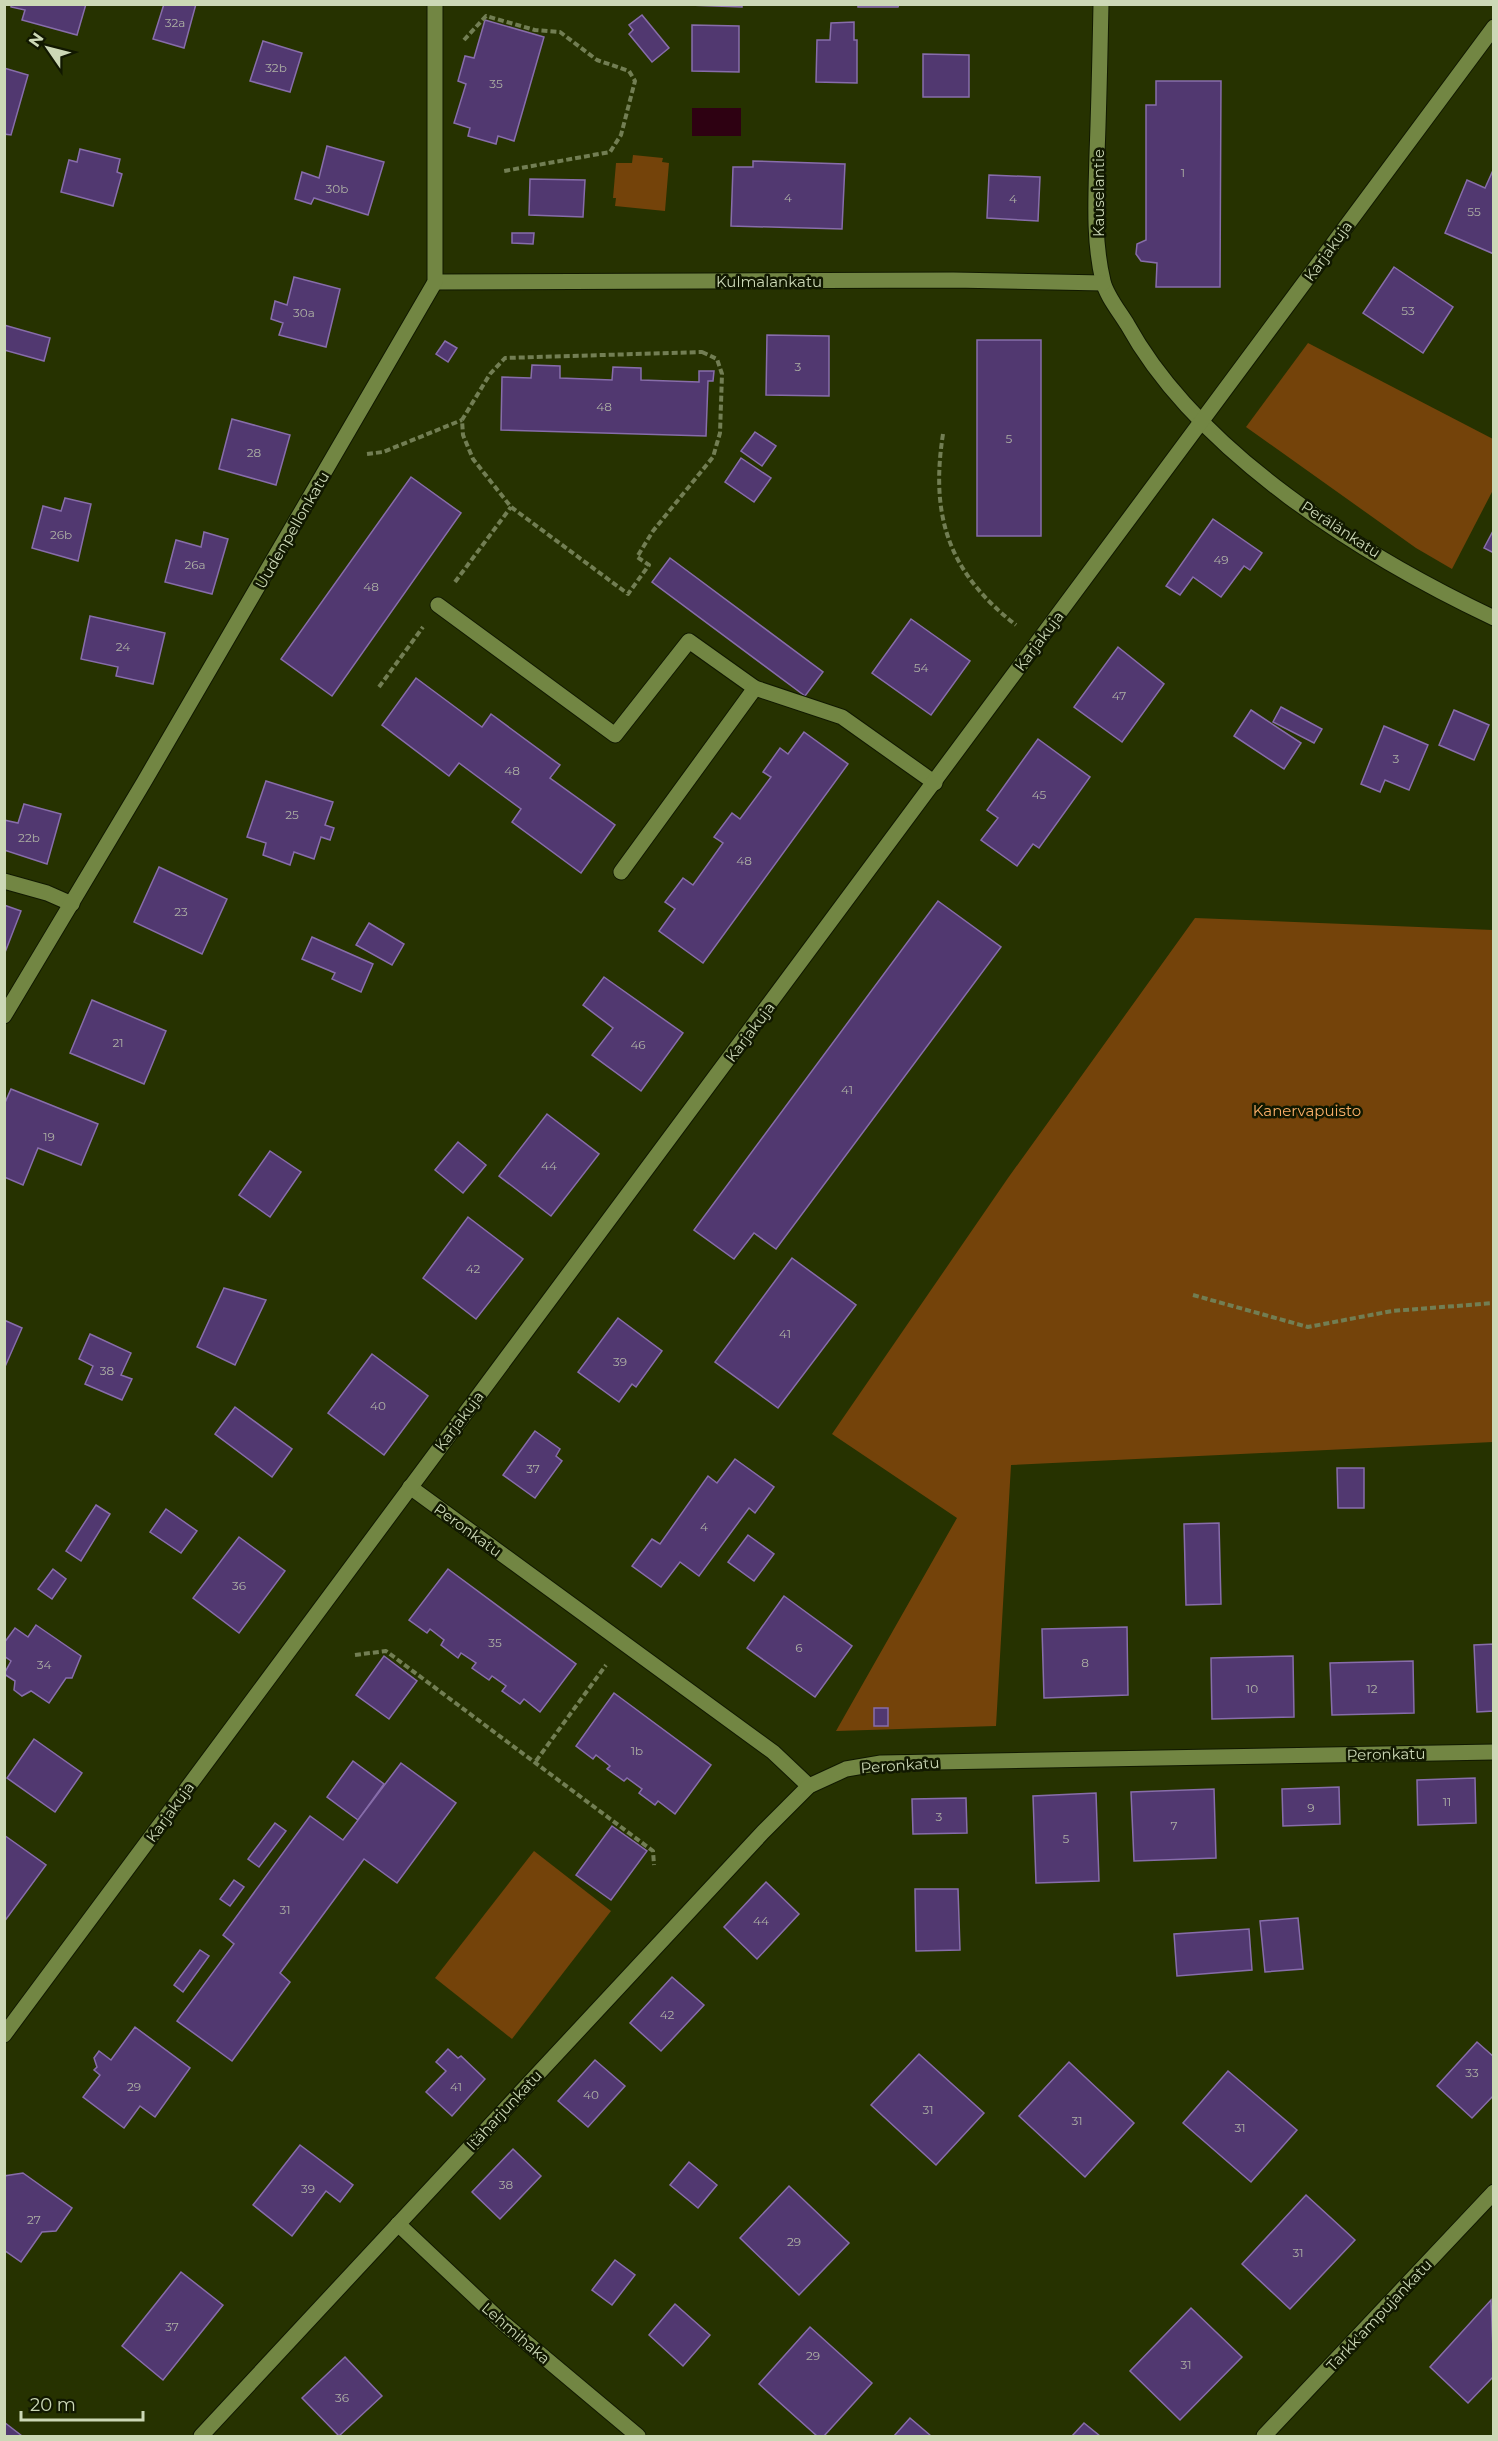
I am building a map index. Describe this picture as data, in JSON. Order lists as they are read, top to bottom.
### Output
{
  "streets": {
    "street": [
      "Kauselantie",
      "Karjakuja",
      "Kulmalankatu",
      "Perälänkatu",
      "Uudenpellonkatu",
      "Peronkatu",
      "Itäharjunkatu",
      "Tarkk'ampujankatu",
      "Lehmihaka"
    ]
  },
  "crossings": [
    ["Kauselantie", "Karjakuja"],
    ["Kauselantie", "Kulmalankatu"],
    ["Kauselantie", "Perälänkatu"],
    ["Karjakuja", "Perälänkatu"],
    ["Karjakuja", "Peronkatu"],
    ["Kulmalankatu", "Uudenpellonkatu"],
    ["Peronkatu", "Itäharjunkatu"],
    ["Itäharjunkatu", "Lehmihaka"]
  ],
  "parks": ["Kanervapuisto"],
  "house_numbers": [
    "32a",
    "32b",
    "35",
    "1",
    "30b",
    "4",
    "4",
    "55",
    "53",
    "30a",
    "3",
    "48",
    "5",
    "28",
    "26b",
    "49",
    "26a",
    "48",
    "24",
    "54",
    "47",
    "3",
    "48",
    "45",
    "25",
    "22b",
    "48",
    "23",
    "21",
    "46",
    "41",
    "19",
    "44",
    "42",
    "41",
    "39",
    "38",
    "40",
    "37",
    "4",
    "36",
    "35",
    "6",
    "8",
    "34",
    "10",
    "12",
    "1b",
    "11",
    "9",
    "3",
    "7",
    "5",
    "31",
    "44",
    "42",
    "33",
    "29",
    "41",
    "40",
    "31",
    "31",
    "31",
    "38",
    "39",
    "27",
    "29",
    "31",
    "37",
    "29",
    "31",
    "36"
  ],
  "scale_bar": "20 m",
  "north": "top left"
}
